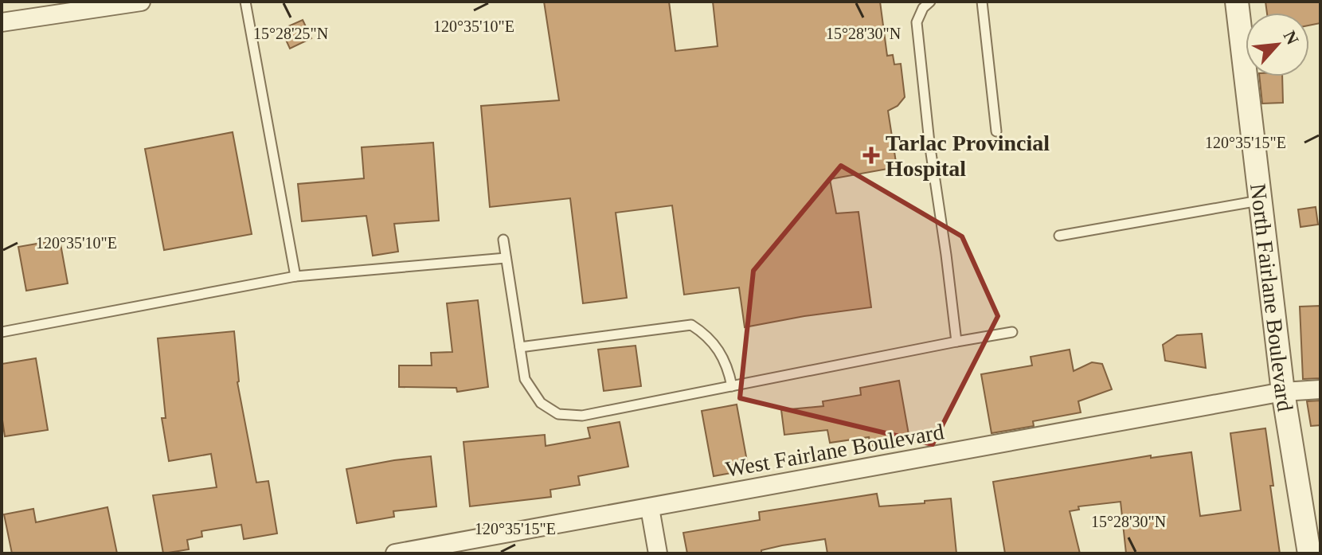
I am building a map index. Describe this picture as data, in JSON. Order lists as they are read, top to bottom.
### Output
{
  "streets": {
    "street": ["North Fairlane Boulevard", "West Fairlane Boulevard"]
  },
  "crossings": [
    ["North Fairlane Boulevard", "West Fairlane Boulevard"]
  ],
  "places": {
    "health": ["Tarlac Provincial Hospital"]
  },
  "north": "top right",
  "coordinates": [
    "120°35'10\"E",
    "15°28'25\"N",
    "15°28'30\"N",
    "120°35'15\"E"
  ]
}
